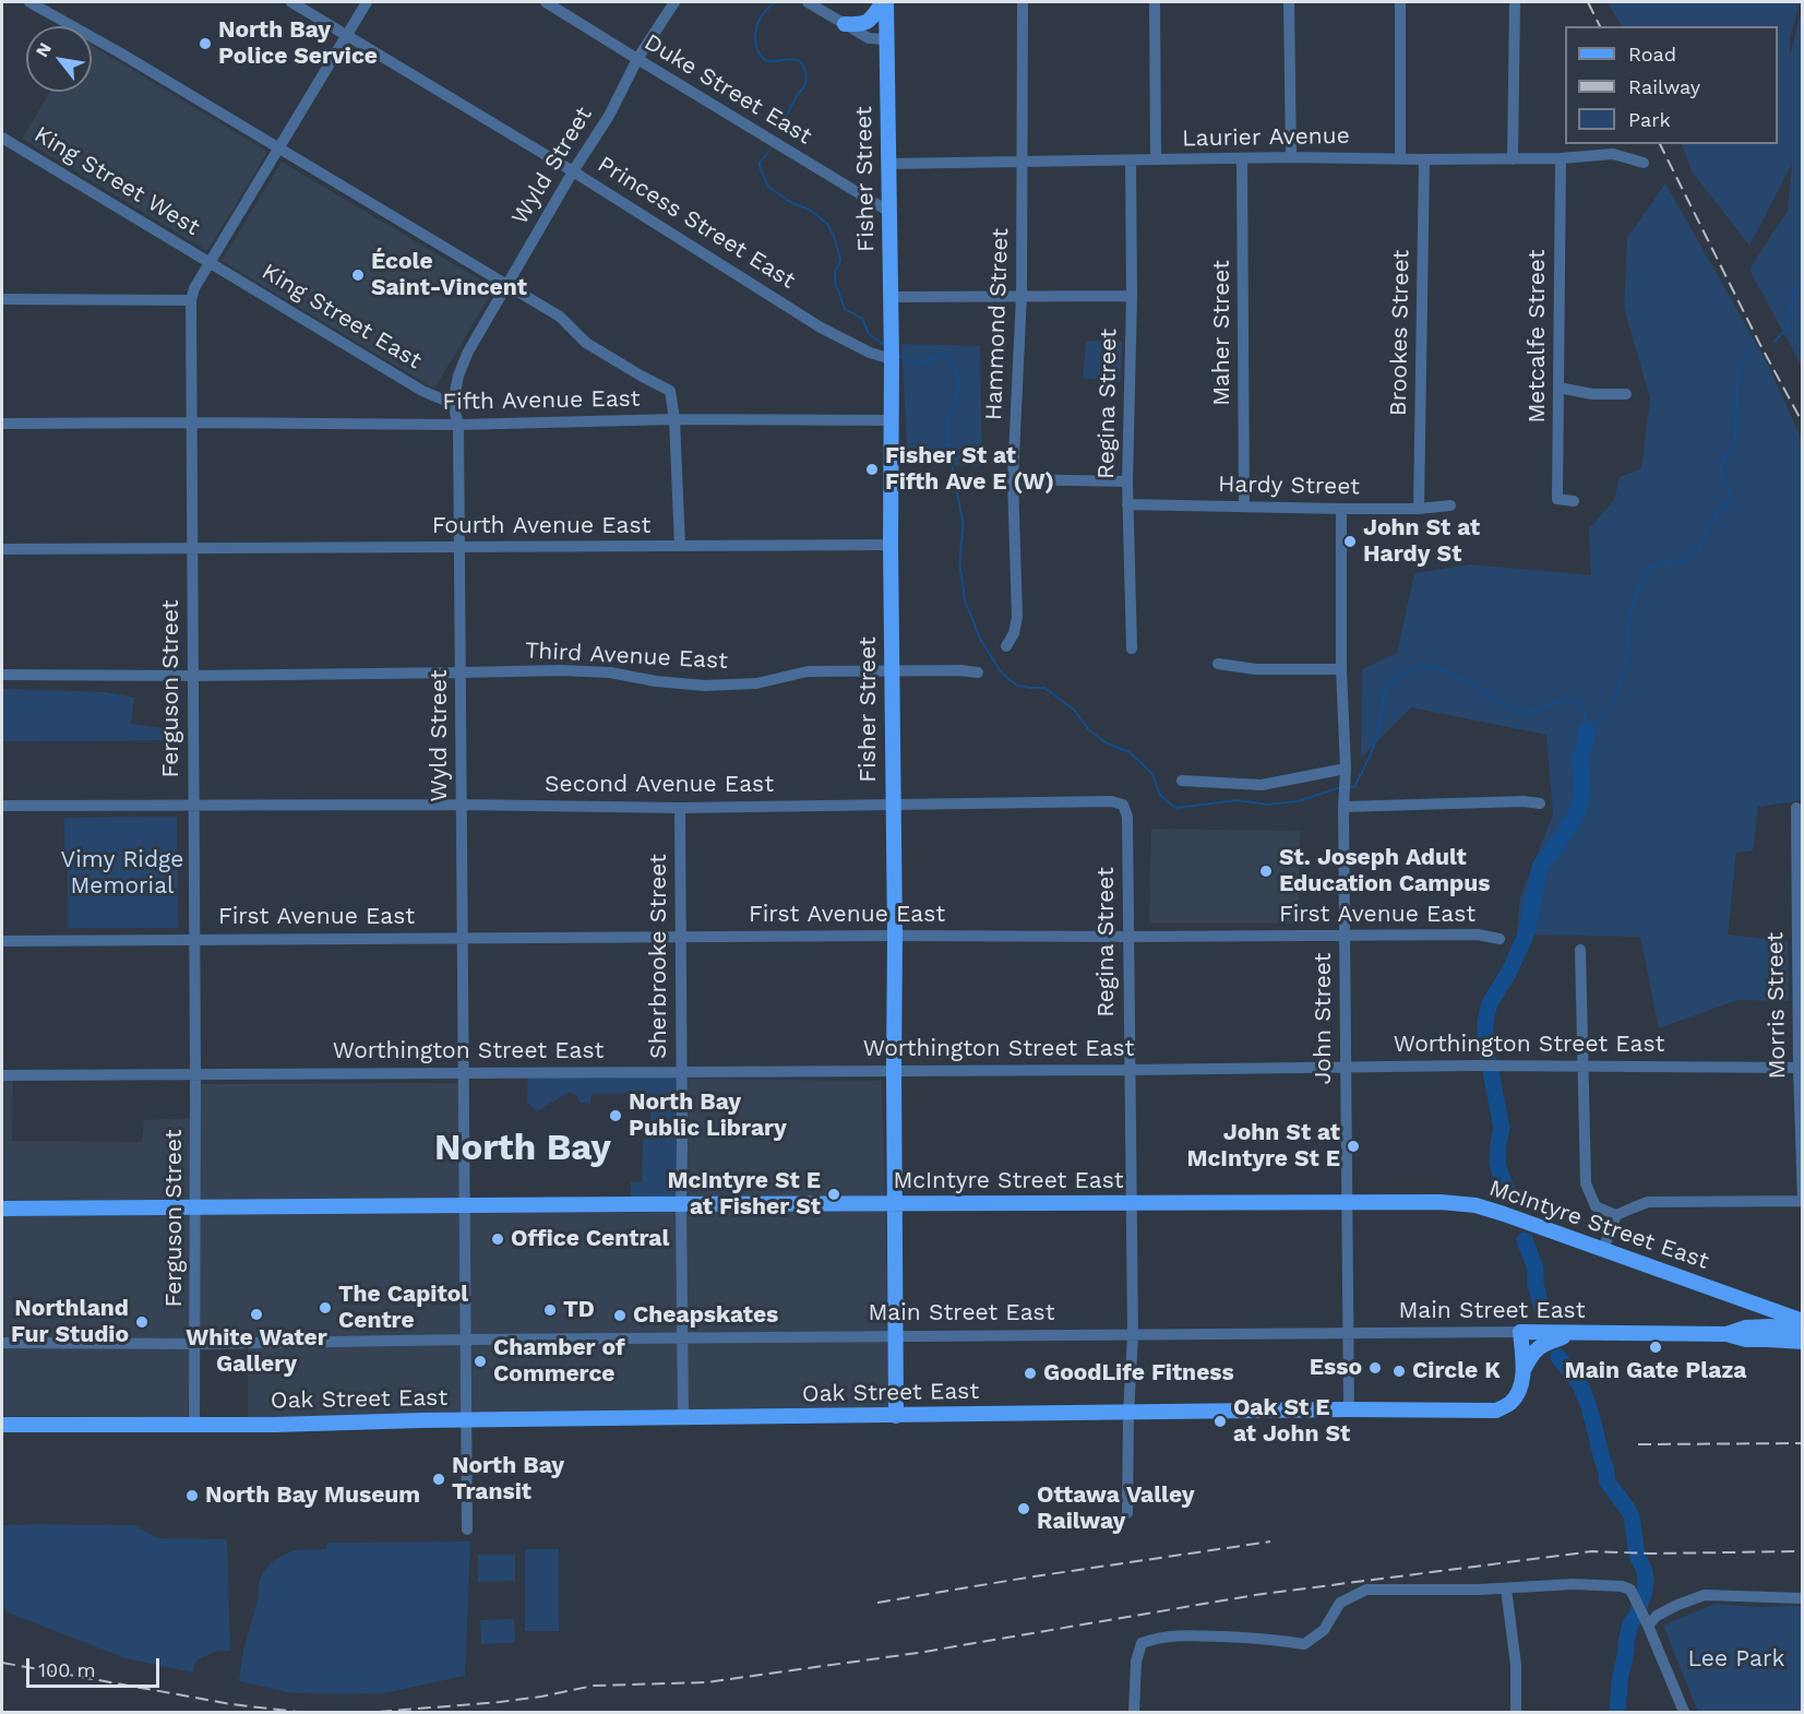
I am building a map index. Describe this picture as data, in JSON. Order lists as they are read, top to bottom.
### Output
{
  "streets": {
    "main road": [
      "Fisher Street",
      "McIntyre Street East",
      "Main Street East",
      "Oak Street East"
    ],
    "street": [
      "Duke Street East",
      "Laurier Avenue",
      "Wyld Street",
      "King Street West",
      "Princess Street East",
      "King Street East",
      "Hammond Street",
      "Maher Street",
      "Brookes Street",
      "Metcalfe Street",
      "Fifth Avenue East",
      "Regina Street",
      "Hardy Street",
      "Fourth Avenue East",
      "Third Avenue East",
      "Ferguson Street",
      "Second Avenue East",
      "First Avenue East",
      "Sherbrooke Street",
      "Morris Street",
      "John Street",
      "Worthington Street East"
    ]
  },
  "crossings": [
    ["Duke Street East", "Wyld Street"],
    ["Duke Street East", "Fisher Street"],
    ["Laurier Avenue", "Fisher Street"],
    ["Laurier Avenue", "Hammond Street"],
    ["Laurier Avenue", "Maher Street"],
    ["Laurier Avenue", "Brookes Street"],
    ["Laurier Avenue", "Metcalfe Street"],
    ["Laurier Avenue", "Regina Street"],
    ["Wyld Street", "Princess Street East"],
    ["Wyld Street", "King Street East"],
    ["Wyld Street", "Fifth Avenue East"],
    ["Wyld Street", "Fourth Avenue East"],
    ["Wyld Street", "Third Avenue East"],
    ["Wyld Street", "Second Avenue East"],
    ["Wyld Street", "First Avenue East"],
    ["Wyld Street", "Worthington Street East"],
    ["Wyld Street", "McIntyre Street East"],
    ["Wyld Street", "Main Street East"],
    ["Wyld Street", "Oak Street East"],
    ["Fisher Street", "Princess Street East"],
    ["Fisher Street", "Fifth Avenue East"],
    ["Fisher Street", "Fourth Avenue East"],
    ["Fisher Street", "Third Avenue East"],
    ["Fisher Street", "Second Avenue East"],
    ["Fisher Street", "First Avenue East"],
    ["Fisher Street", "Worthington Street East"],
    ["Fisher Street", "McIntyre Street East"],
    ["Fisher Street", "Main Street East"],
    ["Fisher Street", "Oak Street East"],
    ["King Street West", "King Street East"],
    ["King Street West", "Ferguson Street"],
    ["Princess Street East", "Ferguson Street"],
    ["King Street East", "Ferguson Street"],
    ["Maher Street", "Hardy Street"],
    ["Brookes Street", "Hardy Street"],
    ["Fifth Avenue East", "Ferguson Street"],
    ["Regina Street", "Hardy Street"],
    ["Regina Street", "Second Avenue East"],
    ["Regina Street", "First Avenue East"],
    ["Regina Street", "Worthington Street East"],
    ["Regina Street", "McIntyre Street East"],
    ["Regina Street", "Main Street East"],
    ["Regina Street", "Oak Street East"],
    ["Hardy Street", "John Street"],
    ["Fourth Avenue East", "Ferguson Street"],
    ["Third Avenue East", "Ferguson Street"],
    ["Ferguson Street", "Second Avenue East"],
    ["Ferguson Street", "First Avenue East"],
    ["Ferguson Street", "Worthington Street East"],
    ["Ferguson Street", "McIntyre Street East"],
    ["Ferguson Street", "Main Street East"],
    ["Ferguson Street", "Oak Street East"],
    ["Second Avenue East", "Sherbrooke Street"],
    ["First Avenue East", "Sherbrooke Street"],
    ["First Avenue East", "John Street"],
    ["Sherbrooke Street", "Worthington Street East"],
    ["Sherbrooke Street", "McIntyre Street East"],
    ["Sherbrooke Street", "Main Street East"],
    ["Sherbrooke Street", "Oak Street East"],
    ["Morris Street", "Worthington Street East"],
    ["John Street", "Worthington Street East"],
    ["John Street", "McIntyre Street East"],
    ["John Street", "Main Street East"],
    ["John Street", "Oak Street East"],
    ["Main Street East", "Oak Street East"]
  ],
  "districts": ["North Bay"],
  "parks": ["Vimy Ridge Memorial", "Lee Park"],
  "places": [
    "North Bay Police Service",
    "École Saint-Vincent",
    "Fisher St at Fifth Ave E (W)",
    "John St at Hardy St",
    "St. Joseph Adult Education Campus",
    "North Bay Public Library",
    "John St at McIntyre St E",
    "McIntyre St E at Fisher St",
    "Office Central",
    "The Capitol Centre",
    "TD",
    "White Water Gallery",
    "Cheapskates",
    "Northland Fur Studio",
    "Main Gate Plaza",
    "Chamber of Commerce",
    "Esso",
    "Circle K",
    "GoodLife Fitness",
    "Oak St E at John St",
    "North Bay Transit",
    "North Bay Museum",
    "Ottawa Valley Railway"
  ],
  "legend": ["Road", "Railway", "Park"],
  "scale_bar": "100 m",
  "north": "top left"
}
